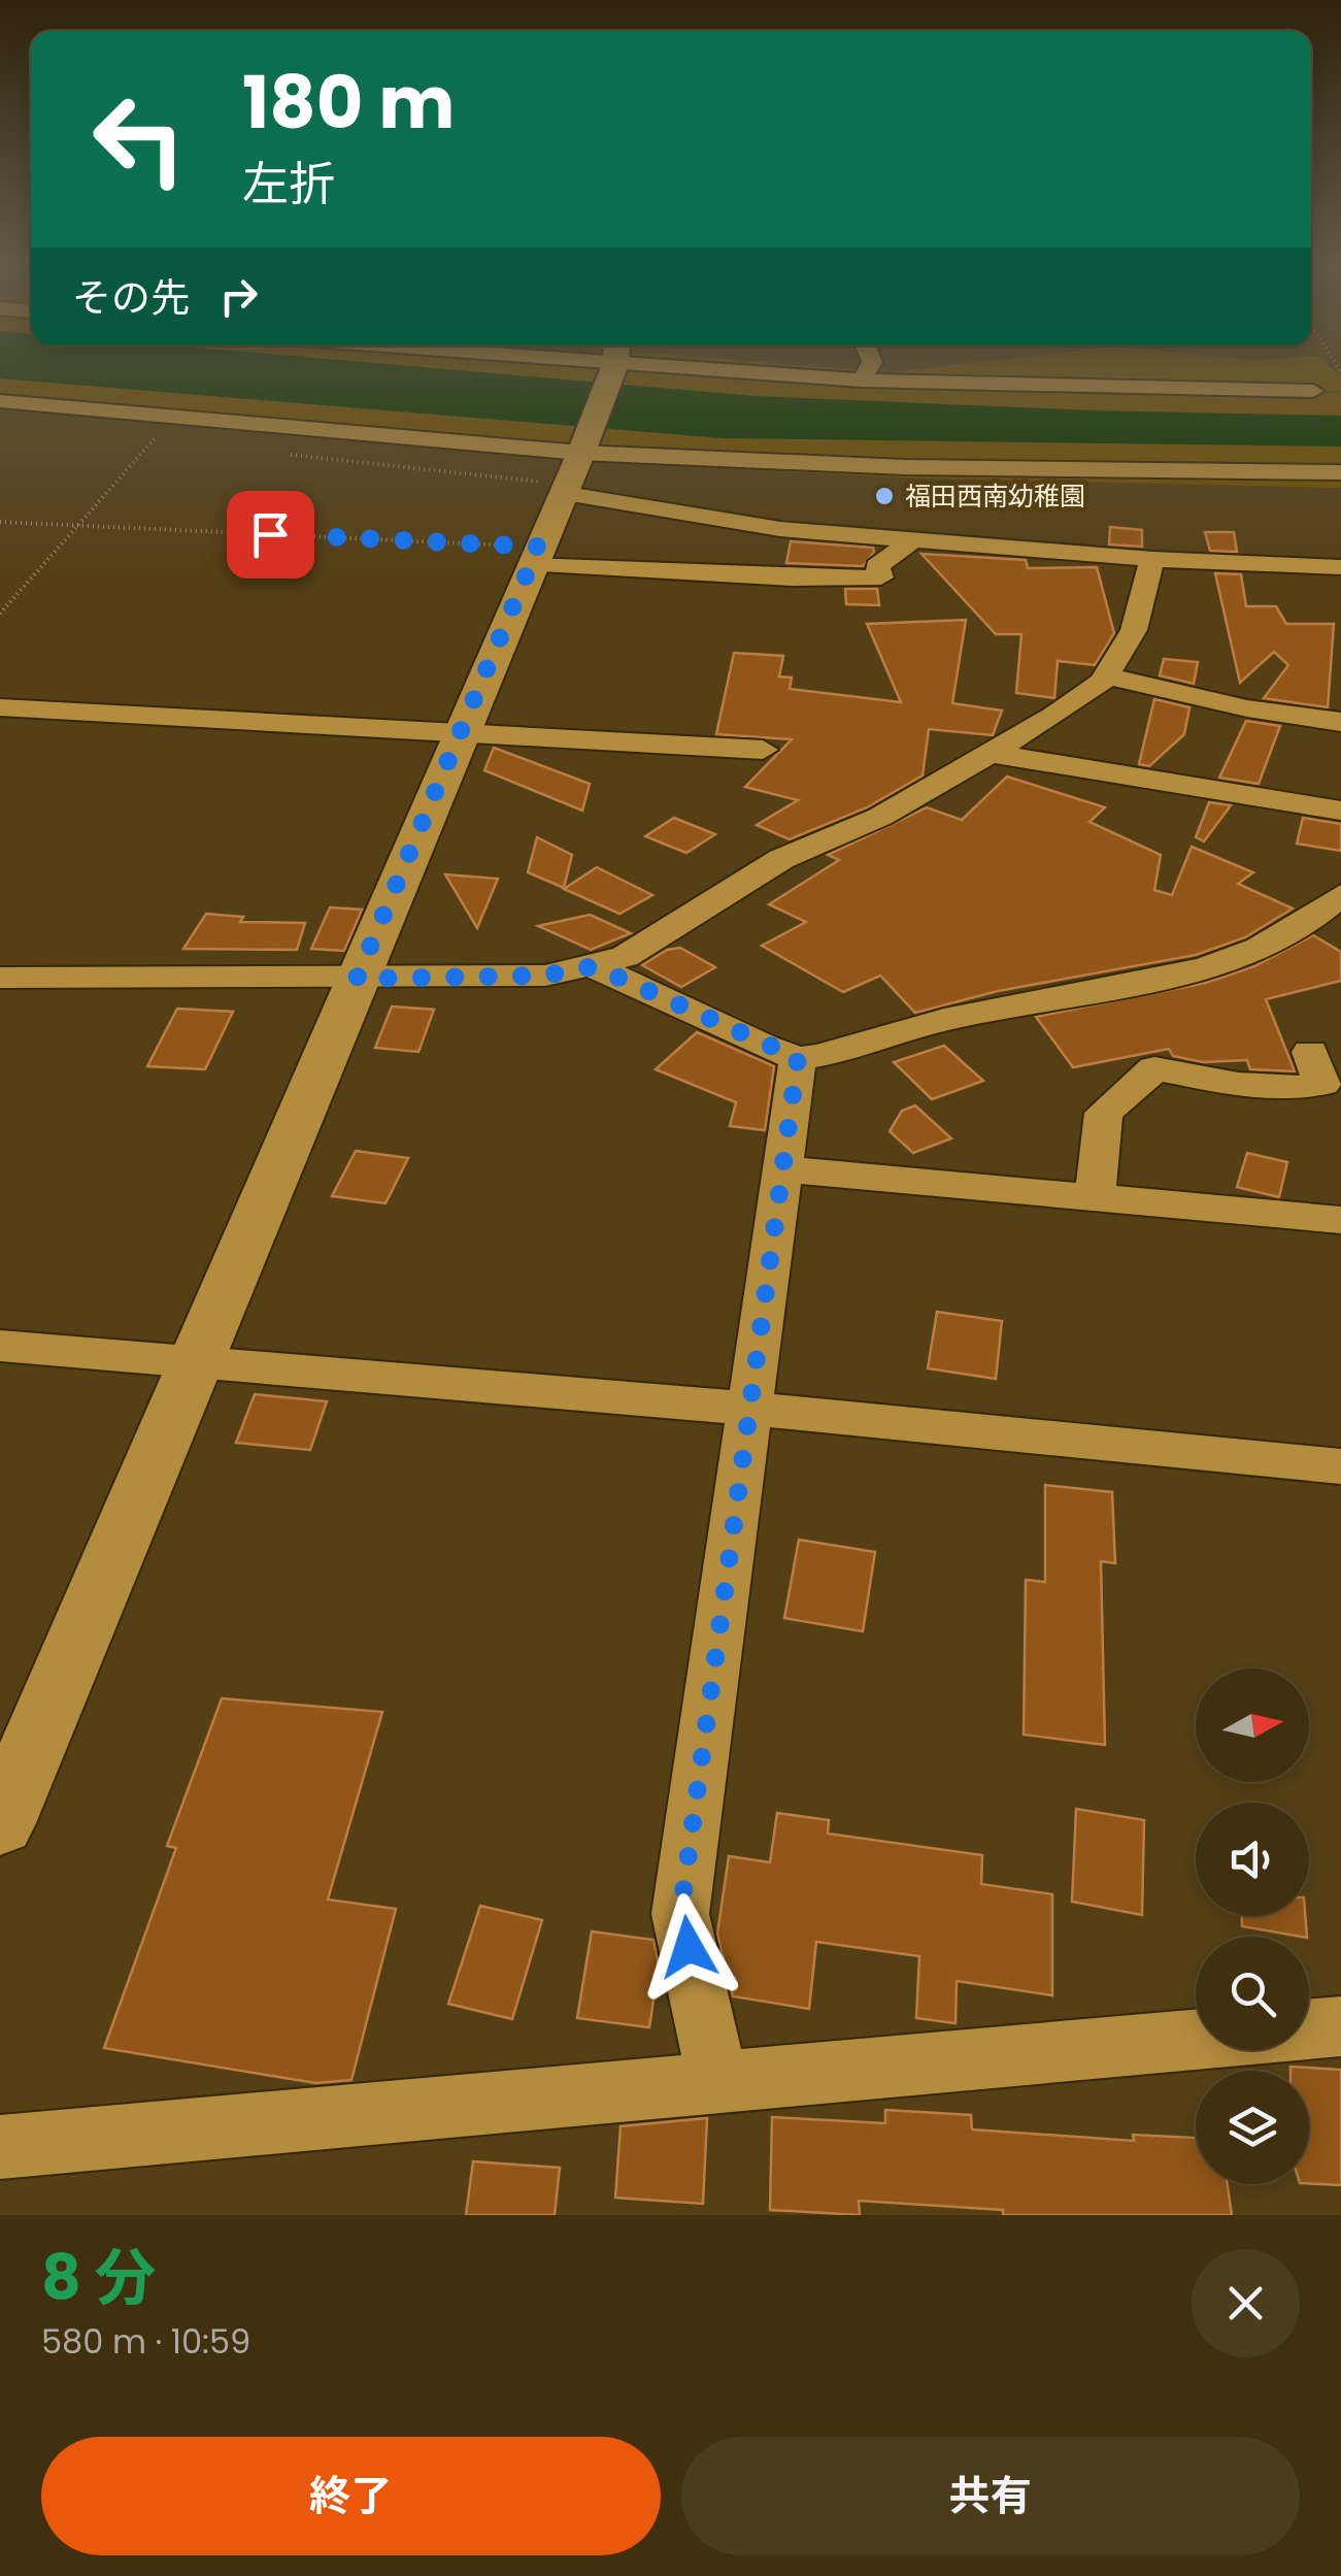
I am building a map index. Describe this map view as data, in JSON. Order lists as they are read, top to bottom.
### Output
{
  "places": ["福田西南幼稚園"],
  "north": "right",
  "page": {
    "turn": ["180 m", "左折"],
    "then": "その先",
    "heading": ["8 分", "580 m · 10:59"],
    "buttons": ["終了", "共有"]
  }
}
